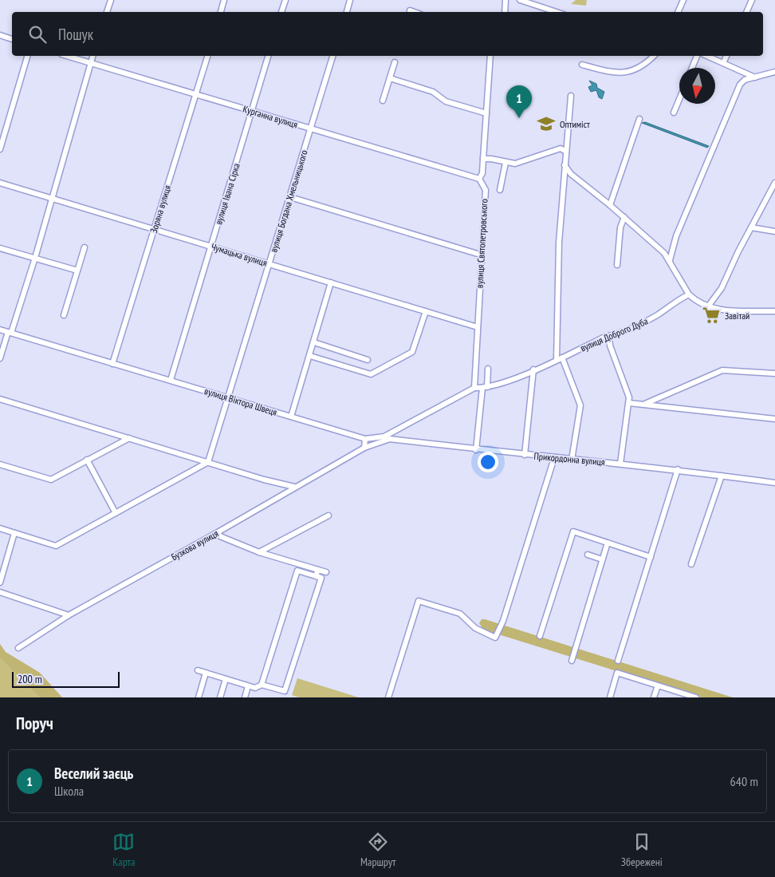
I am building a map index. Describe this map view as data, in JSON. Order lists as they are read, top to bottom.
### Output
{
  "streets": {
    "street": [
      "Курганна вулиця",
      "вулиця Івана Сірка",
      "вулиця Богдана Хмельницького",
      "Зоряна вулиця",
      "вулиця Святопетровського",
      "Чумацька вулиця",
      "вулиця Доброго Дуба",
      "вулиця Віктора Швеця",
      "Прикордонна вулиця",
      "Бузкова вулиця"
    ]
  },
  "crossings": [
    ["Курганна вулиця", "вулиця Івана Сірка"],
    ["Курганна вулиця", "вулиця Богдана Хмельницького"],
    ["Курганна вулиця", "Зоряна вулиця"],
    ["Курганна вулиця", "вулиця Святопетровського"],
    ["вулиця Івана Сірка", "Чумацька вулиця"],
    ["вулиця Івана Сірка", "вулиця Віктора Швеця"],
    ["вулиця Богдана Хмельницького", "Чумацька вулиця"],
    ["вулиця Богдана Хмельницького", "вулиця Віктора Швеця"],
    ["Зоряна вулиця", "Чумацька вулиця"],
    ["Зоряна вулиця", "вулиця Віктора Швеця"],
    ["вулиця Святопетровського", "Чумацька вулиця"],
    ["вулиця Святопетровського", "вулиця Доброго Дуба"],
    ["вулиця Святопетровського", "вулиця Віктора Швеця"],
    ["вулиця Доброго Дуба", "вулиця Віктора Швеця"],
    ["Прикордонна вулиця", "Бузкова вулиця"]
  ],
  "places": {
    "school or university": ["Оптиміст"],
    "supermarket": ["Завітай"]
  },
  "scale_bar": "200 m",
  "north": "bottom",
  "page": {
    "search": "Пошук",
    "pins": "1",
    "scale": "200 m",
    "heading": "Поруч",
    "list": [
      {
        "mark": "1",
        "name": "Веселий заєць",
        "note": "Школа",
        "value": "640 m"
      }
    ],
    "nav": ["Карта", "Маршрут", "Збережені"]
  }
}
